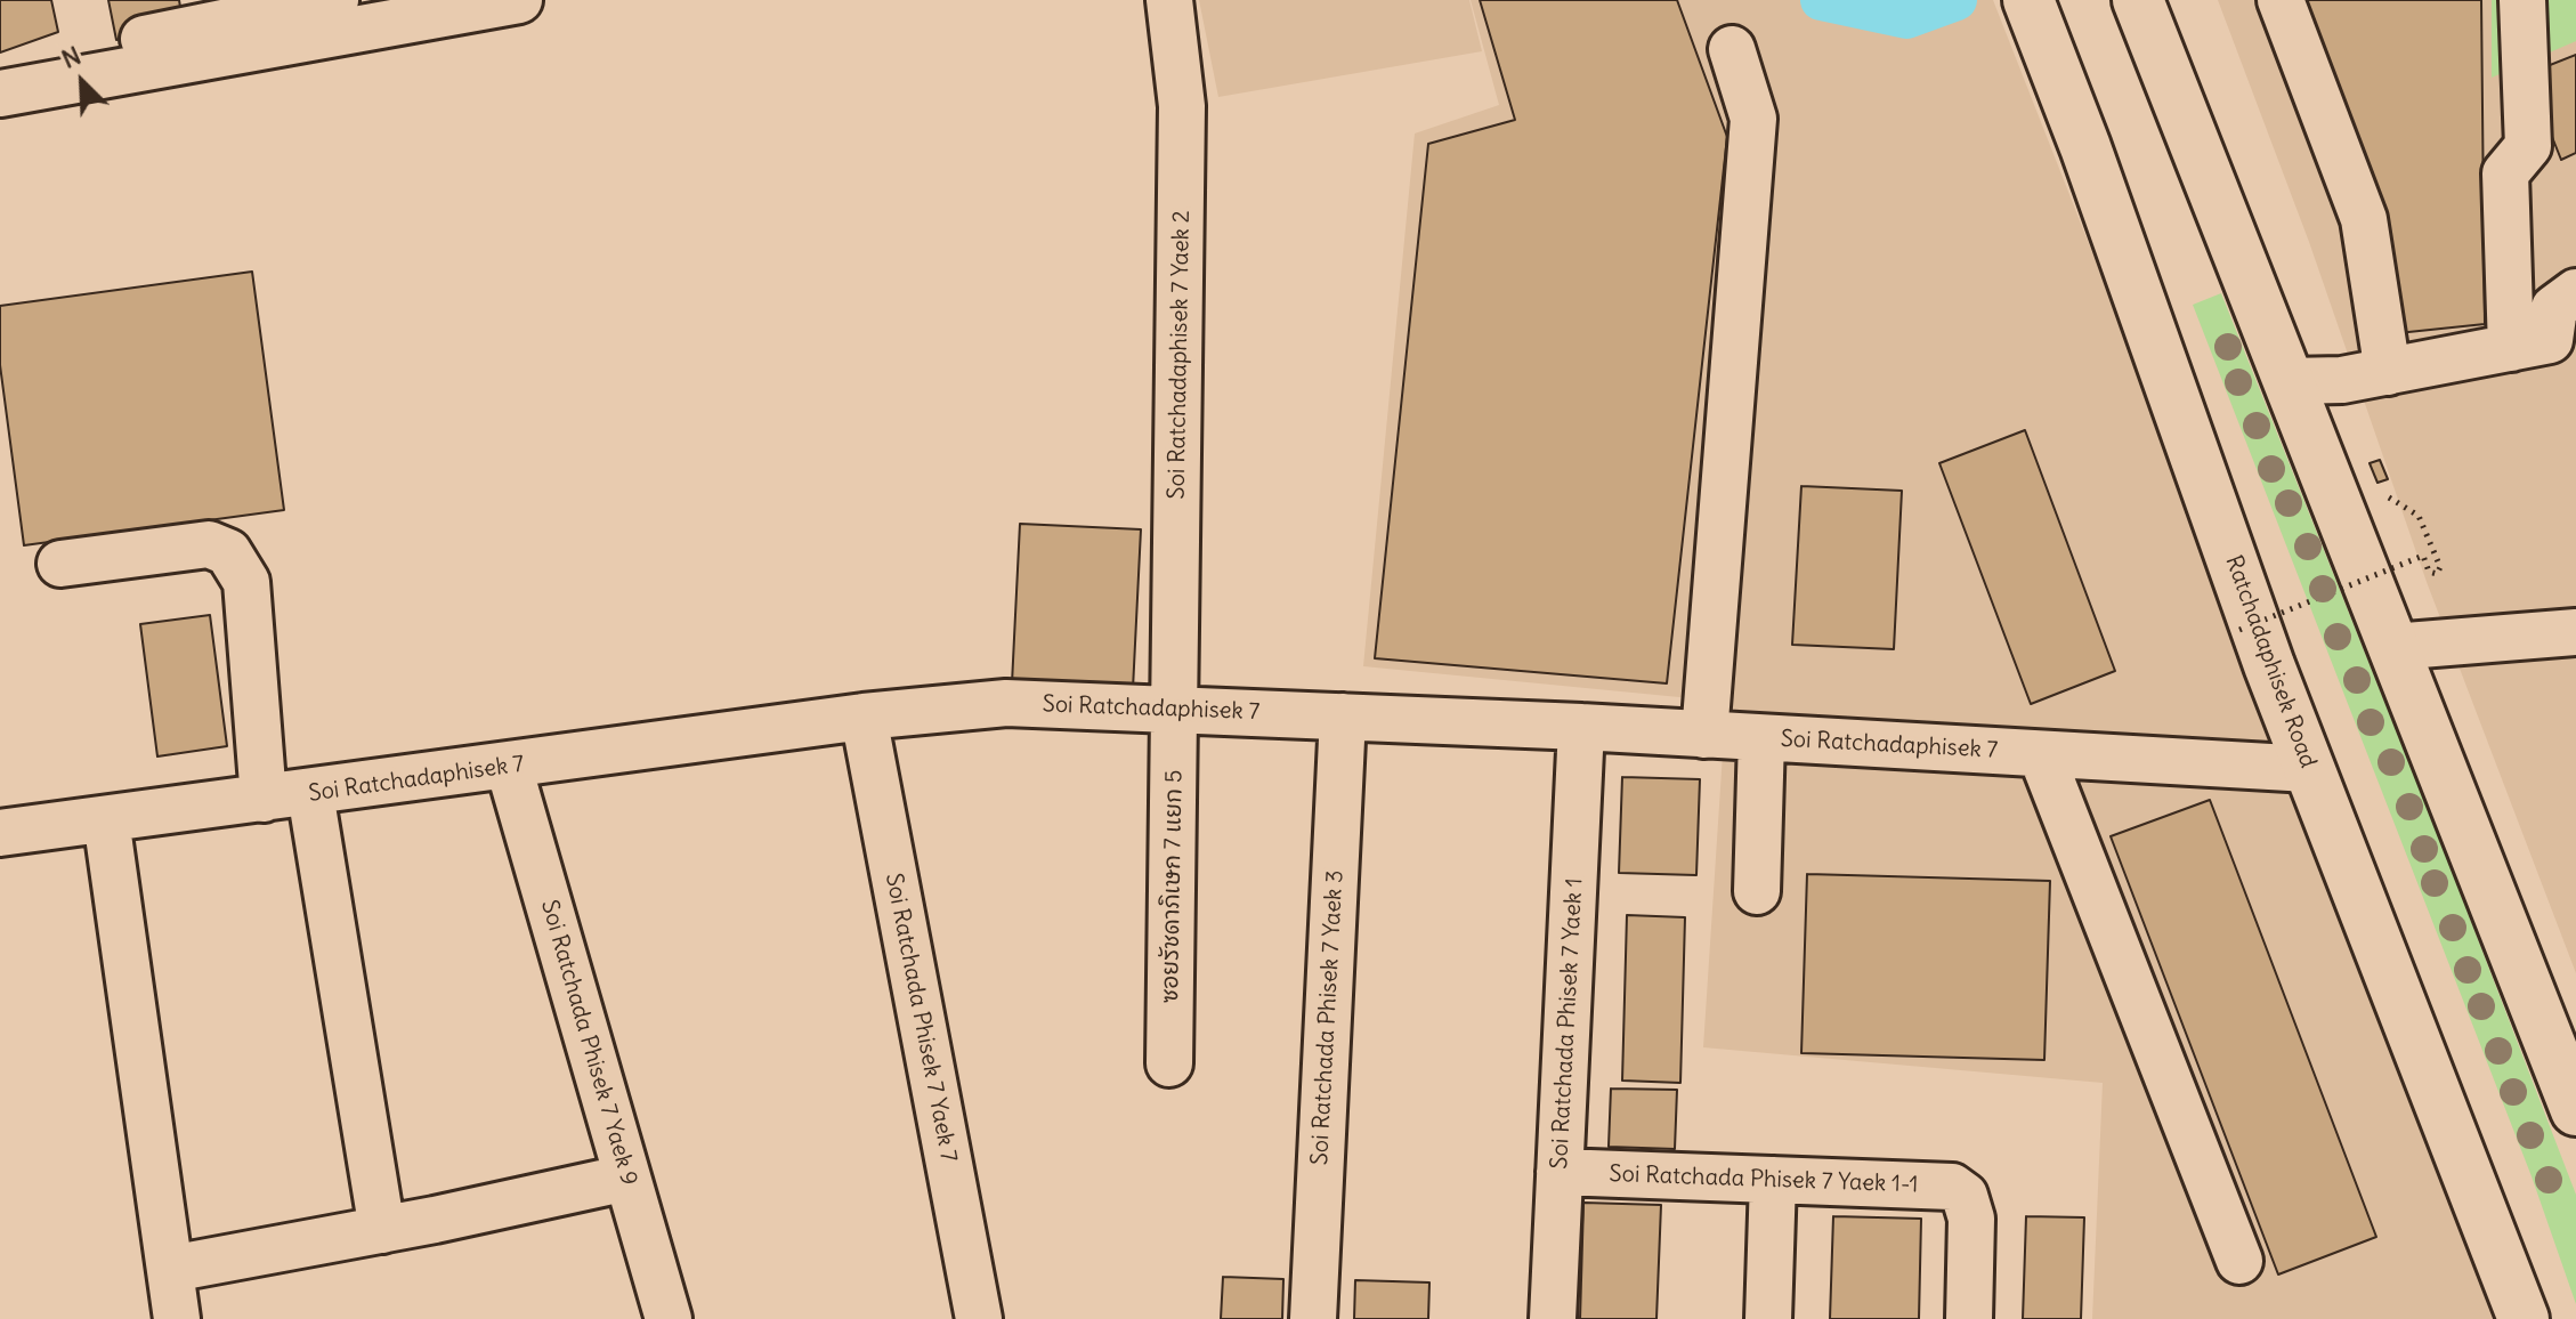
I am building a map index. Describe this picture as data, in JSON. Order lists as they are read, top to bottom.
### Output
{
  "streets": {
    "main road": ["Ratchadaphisek Road"],
    "street": [
      "Soi Ratchadaphisek 7 Yaek 2",
      "Soi Ratchadaphisek 7",
      "ซอยรัชดาภิเษก 7 แยก 5",
      "Soi Ratchada Phisek 7 Yaek 7",
      "Soi Ratchada Phisek 7 Yaek 3",
      "Soi Ratchada Phisek 7 Yaek 1",
      "Soi Ratchada Phisek 7 Yaek 9",
      "Soi Ratchada Phisek 7 Yaek 1-1"
    ]
  },
  "crossings": [
    ["Soi Ratchadaphisek 7 Yaek 2", "Soi Ratchadaphisek 7"],
    ["Soi Ratchadaphisek 7 Yaek 2", "ซอยรัชดาภิเษก 7 แยก 5"],
    ["Ratchadaphisek Road", "Soi Ratchadaphisek 7"],
    ["Soi Ratchadaphisek 7", "ซอยรัชดาภิเษก 7 แยก 5"],
    ["Soi Ratchadaphisek 7", "Soi Ratchada Phisek 7 Yaek 7"],
    ["Soi Ratchadaphisek 7", "Soi Ratchada Phisek 7 Yaek 3"],
    ["Soi Ratchadaphisek 7", "Soi Ratchada Phisek 7 Yaek 1"],
    ["Soi Ratchadaphisek 7", "Soi Ratchada Phisek 7 Yaek 9"],
    ["Soi Ratchada Phisek 7 Yaek 1", "Soi Ratchada Phisek 7 Yaek 1-1"]
  ],
  "north": "top left"
}
